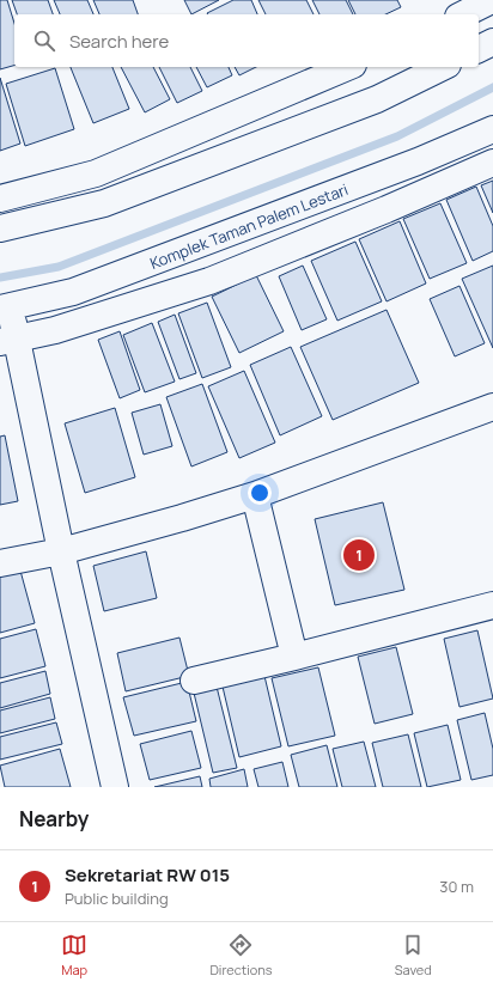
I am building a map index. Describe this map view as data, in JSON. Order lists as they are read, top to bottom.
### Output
{
  "streets": {
    "street": ["Komplek Taman Palem Lestari"]
  },
  "page": {
    "search": "Search here",
    "pins": "1",
    "heading": "Nearby",
    "list": [
      {
        "mark": "1",
        "name": "Sekretariat RW 015",
        "note": "Public building",
        "value": "30 m"
      }
    ],
    "nav": ["Map", "Directions", "Saved"]
  }
}
